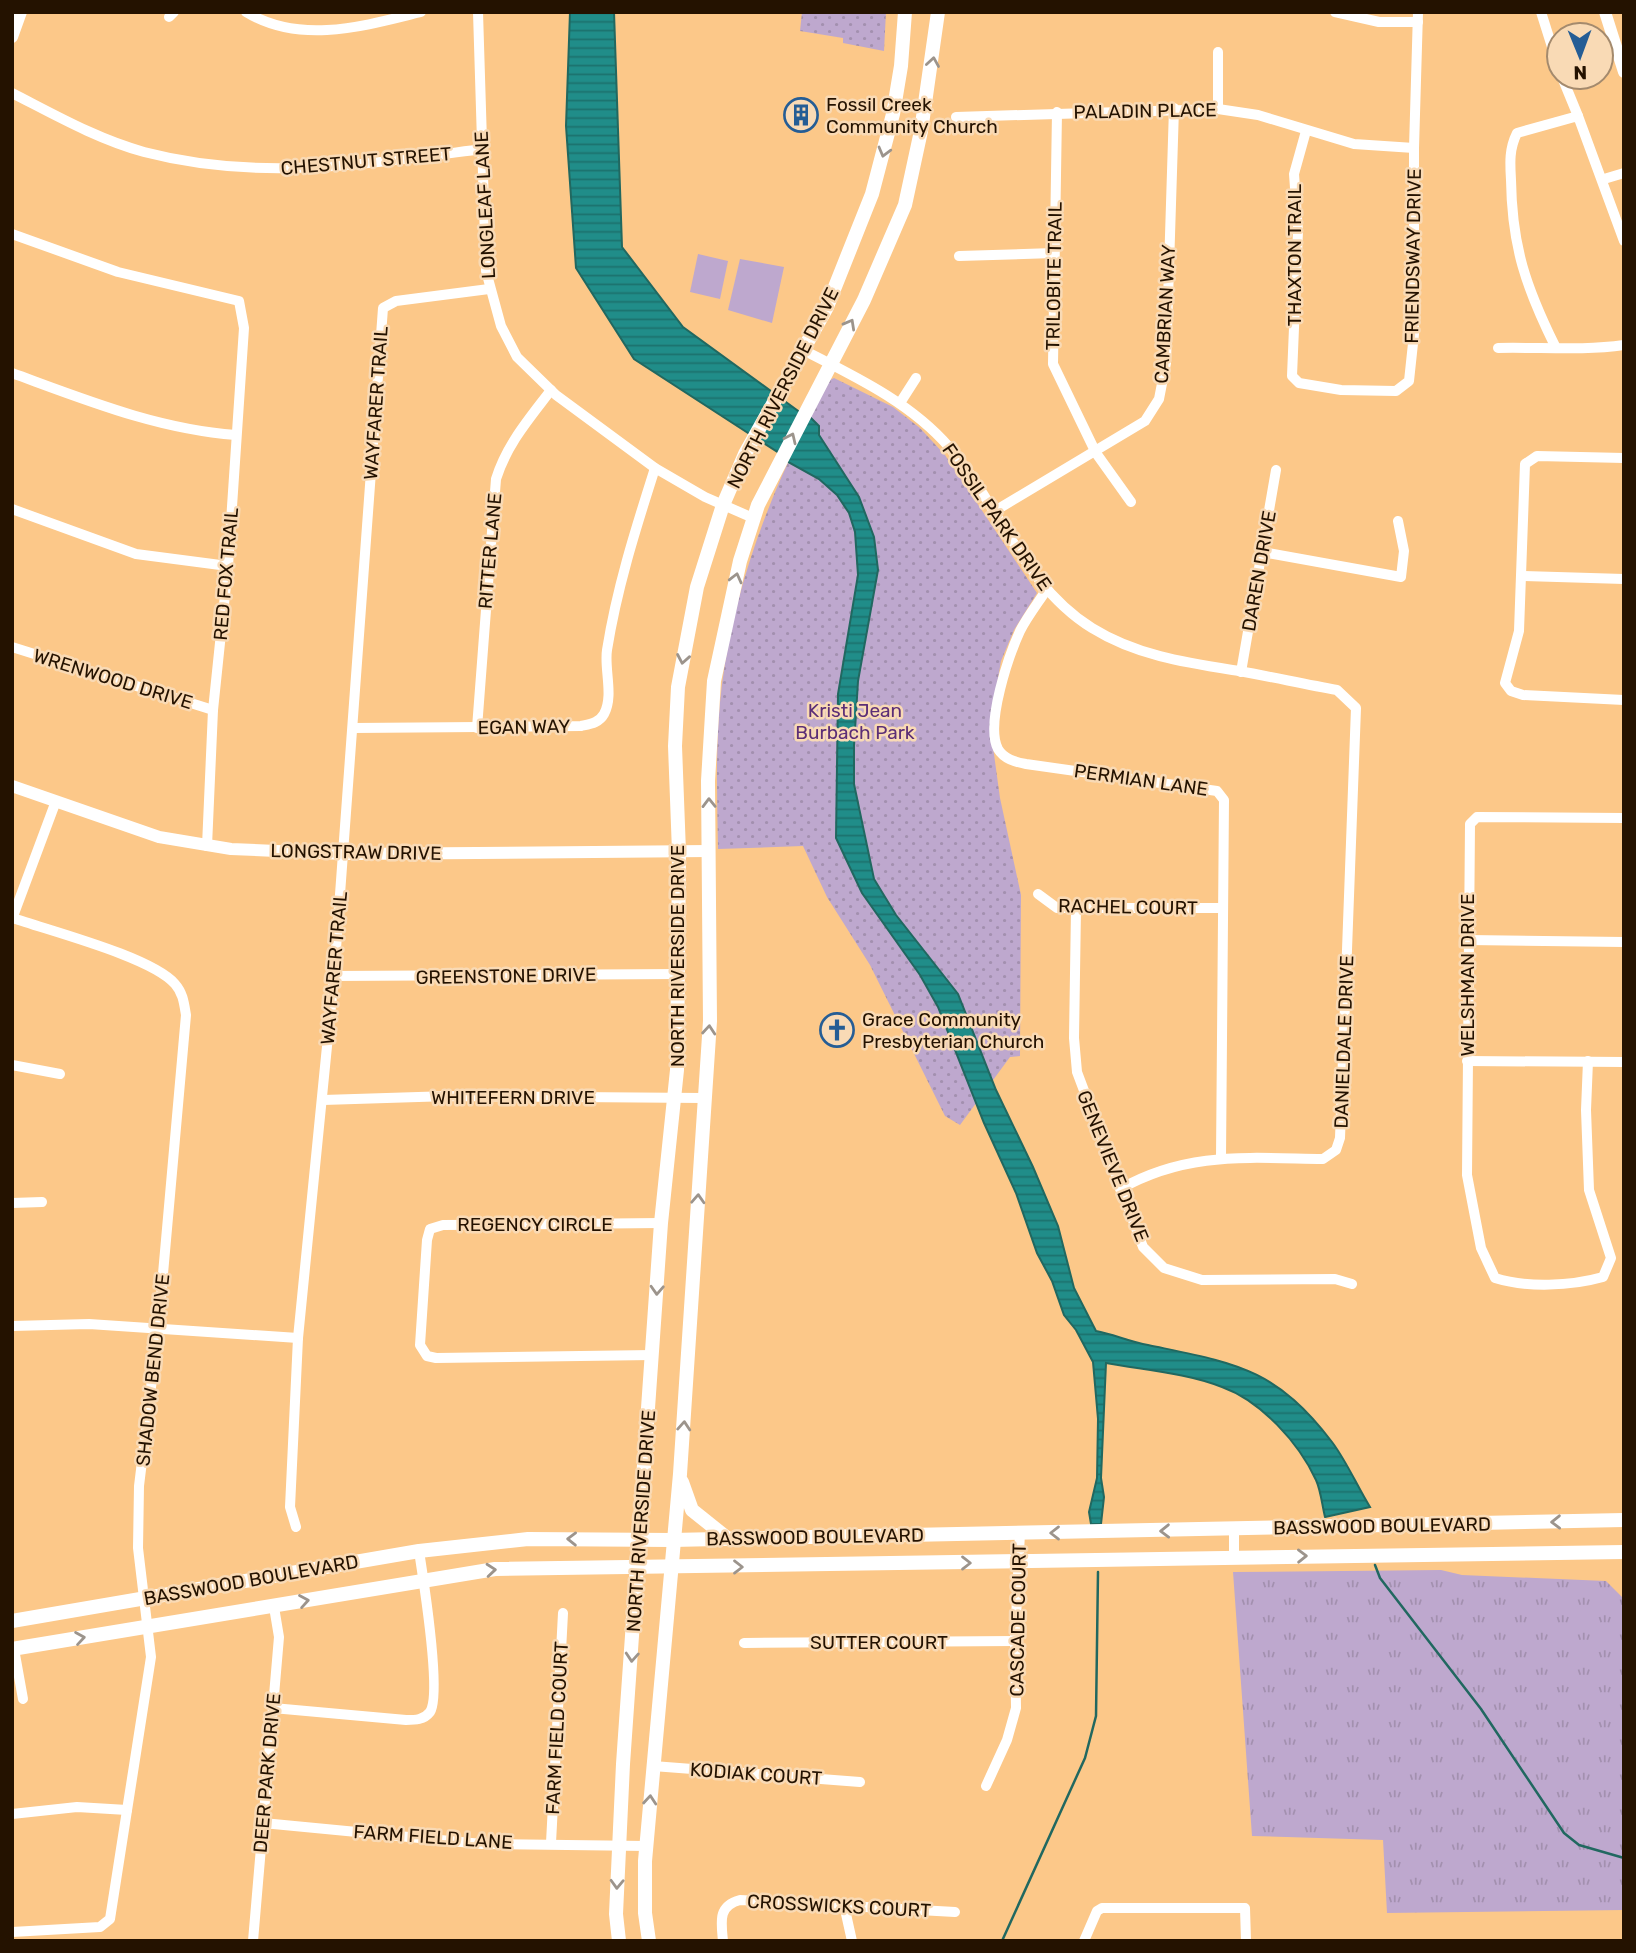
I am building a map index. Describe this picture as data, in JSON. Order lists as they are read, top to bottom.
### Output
{
  "streets": {
    "main road": ["NORTH RIVERSIDE DRIVE", "BASSWOOD BOULEVARD"],
    "street": [
      "PALADIN PLACE",
      "CHESTNUT STREET",
      "LONGLEAF LANE",
      "THAXTON TRAIL",
      "FRIENDSWAY DRIVE",
      "TRILOBITE TRAIL",
      "CAMBRIAN WAY",
      "WAYFARER TRAIL",
      "FOSSIL PARK DRIVE",
      "RITTER LANE",
      "DAREN DRIVE",
      "RED FOX TRAIL",
      "WRENWOOD DRIVE",
      "EGAN WAY",
      "PERMIAN LANE",
      "LONGSTRAW DRIVE",
      "RACHEL COURT",
      "WELSHMAN DRIVE",
      "GREENSTONE DRIVE",
      "DANIELDALE DRIVE",
      "WHITEFERN DRIVE",
      "GENEVIEVE DRIVE",
      "REGENCY CIRCLE",
      "SHADOW BEND DRIVE",
      "CASCADE COURT",
      "SUTTER COURT",
      "FARM FIELD COURT",
      "DEER PARK DRIVE",
      "KODIAK COURT",
      "FARM FIELD LANE",
      "CROSSWICKS COURT"
    ]
  },
  "crossings": [
    ["PALADIN PLACE", "THAXTON TRAIL"],
    ["PALADIN PLACE", "FRIENDSWAY DRIVE"],
    ["PALADIN PLACE", "TRILOBITE TRAIL"],
    ["PALADIN PLACE", "CAMBRIAN WAY"],
    ["CHESTNUT STREET", "LONGLEAF LANE"],
    ["LONGLEAF LANE", "NORTH RIVERSIDE DRIVE"],
    ["LONGLEAF LANE", "WAYFARER TRAIL"],
    ["LONGLEAF LANE", "RITTER LANE"],
    ["LONGLEAF LANE", "EGAN WAY"],
    ["THAXTON TRAIL", "FRIENDSWAY DRIVE"],
    ["TRILOBITE TRAIL", "CAMBRIAN WAY"],
    ["CAMBRIAN WAY", "FOSSIL PARK DRIVE"],
    ["NORTH RIVERSIDE DRIVE", "FOSSIL PARK DRIVE"],
    ["NORTH RIVERSIDE DRIVE", "LONGSTRAW DRIVE"],
    ["NORTH RIVERSIDE DRIVE", "GREENSTONE DRIVE"],
    ["NORTH RIVERSIDE DRIVE", "WHITEFERN DRIVE"],
    ["NORTH RIVERSIDE DRIVE", "REGENCY CIRCLE"],
    ["NORTH RIVERSIDE DRIVE", "BASSWOOD BOULEVARD"],
    ["NORTH RIVERSIDE DRIVE", "KODIAK COURT"],
    ["NORTH RIVERSIDE DRIVE", "FARM FIELD LANE"],
    ["WAYFARER TRAIL", "EGAN WAY"],
    ["WAYFARER TRAIL", "LONGSTRAW DRIVE"],
    ["WAYFARER TRAIL", "GREENSTONE DRIVE"],
    ["WAYFARER TRAIL", "WHITEFERN DRIVE"],
    ["FOSSIL PARK DRIVE", "DAREN DRIVE"],
    ["FOSSIL PARK DRIVE", "PERMIAN LANE"],
    ["FOSSIL PARK DRIVE", "DANIELDALE DRIVE"],
    ["RITTER LANE", "EGAN WAY"],
    ["RED FOX TRAIL", "WRENWOOD DRIVE"],
    ["RED FOX TRAIL", "LONGSTRAW DRIVE"],
    ["PERMIAN LANE", "RACHEL COURT"],
    ["PERMIAN LANE", "DANIELDALE DRIVE"],
    ["RACHEL COURT", "GENEVIEVE DRIVE"],
    ["DANIELDALE DRIVE", "GENEVIEVE DRIVE"],
    ["SHADOW BEND DRIVE", "BASSWOOD BOULEVARD"],
    ["BASSWOOD BOULEVARD", "CASCADE COURT"],
    ["BASSWOOD BOULEVARD", "DEER PARK DRIVE"],
    ["CASCADE COURT", "SUTTER COURT"],
    ["FARM FIELD COURT", "FARM FIELD LANE"],
    ["DEER PARK DRIVE", "FARM FIELD LANE"]
  ],
  "parks": ["Kristi Jean Burbach Park"],
  "places": {
    "building": ["Fossil Creek Community Church"],
    "church": ["Grace Community Presbyterian Church"]
  },
  "north": "bottom"
}
